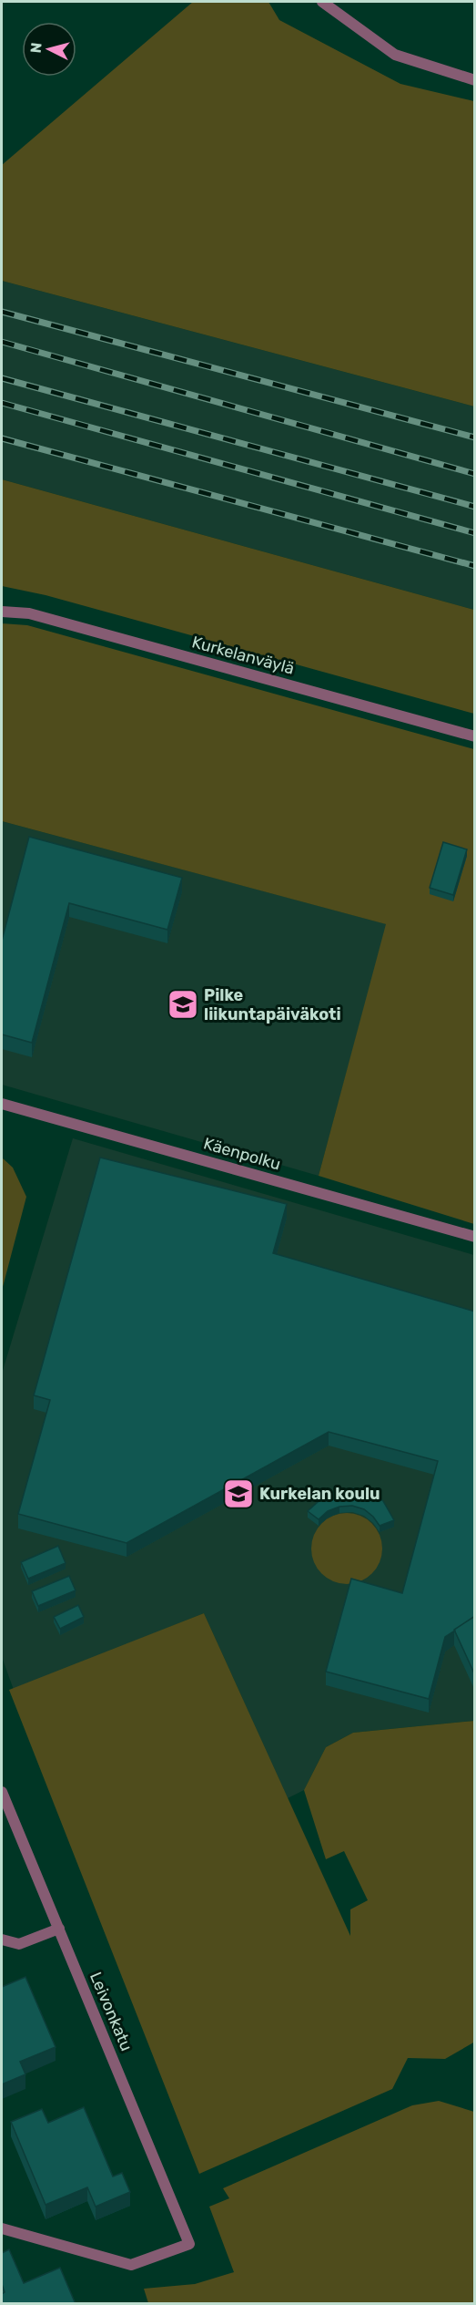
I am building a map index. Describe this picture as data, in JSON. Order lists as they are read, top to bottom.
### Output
{
  "streets": {
    "street": ["Kurkelanväylä", "Käenpolku", "Leivonkatu"]
  },
  "places": {
    "school or university": ["Pilke liikuntapäiväkoti", "Kurkelan koulu"]
  },
  "north": "left"
}
